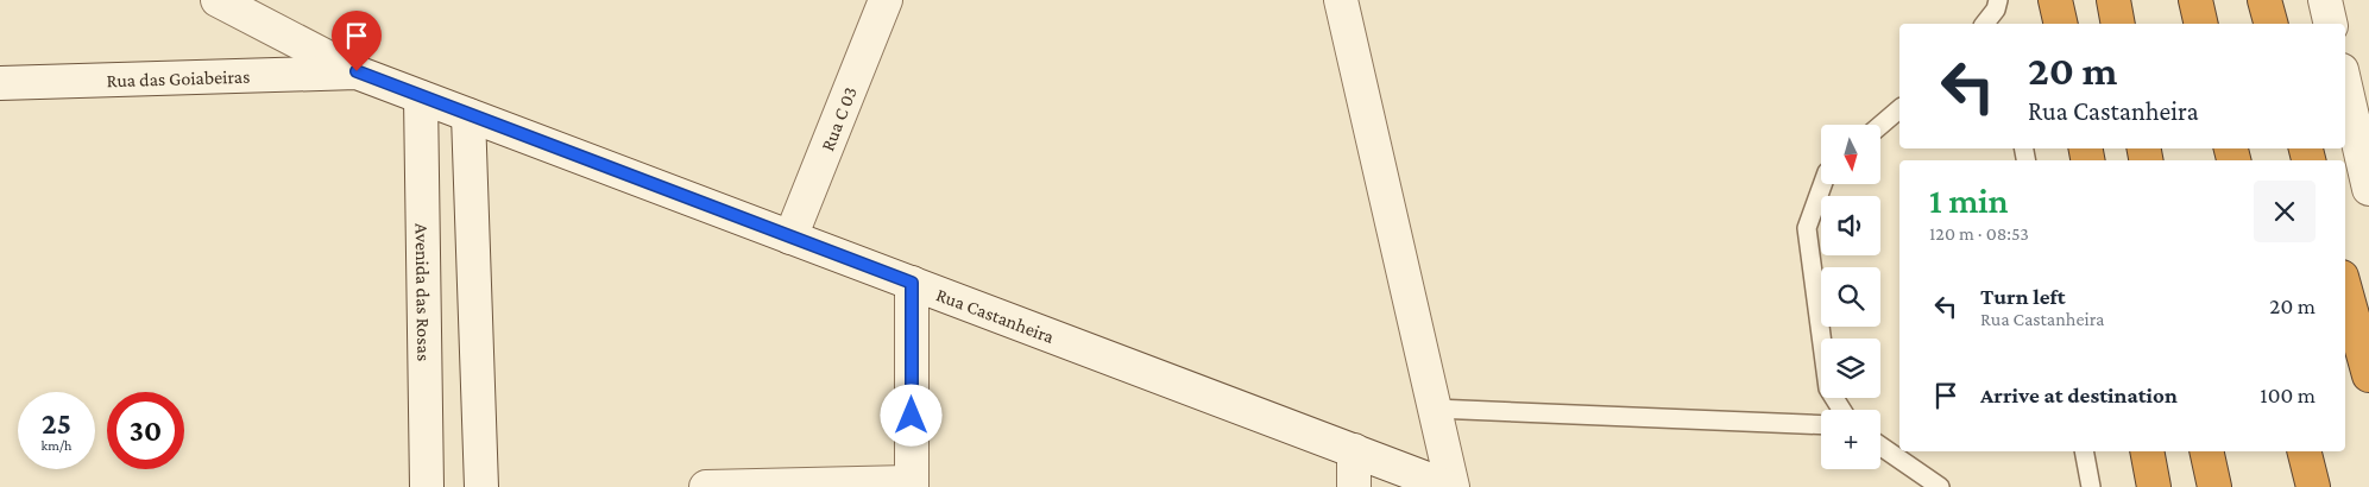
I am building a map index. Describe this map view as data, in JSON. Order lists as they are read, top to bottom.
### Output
{
  "streets": {
    "street": [
      "Rua das Goiabeiras",
      "Rua C 03",
      "Avenida das Rosas",
      "Rua Castanheira"
    ]
  },
  "crossings": [
    ["Rua das Goiabeiras", "Rua Castanheira"],
    ["Rua C 03", "Rua Castanheira"],
    ["Avenida das Rosas", "Rua Castanheira"]
  ],
  "north": "bottom",
  "page": {
    "turn": ["20 m", "Rua Castanheira"],
    "map_buttons": "+",
    "heading": ["1 min", "120 m · 08:53"],
    "list": [
      {
        "name": "Turn left",
        "note": "Rua Castanheira",
        "value": "20 m"
      },
      {
        "name": "Arrive at destination",
        "value": "100 m"
      }
    ],
    "speed": "25 km/h",
    "limit": "30"
  }
}
